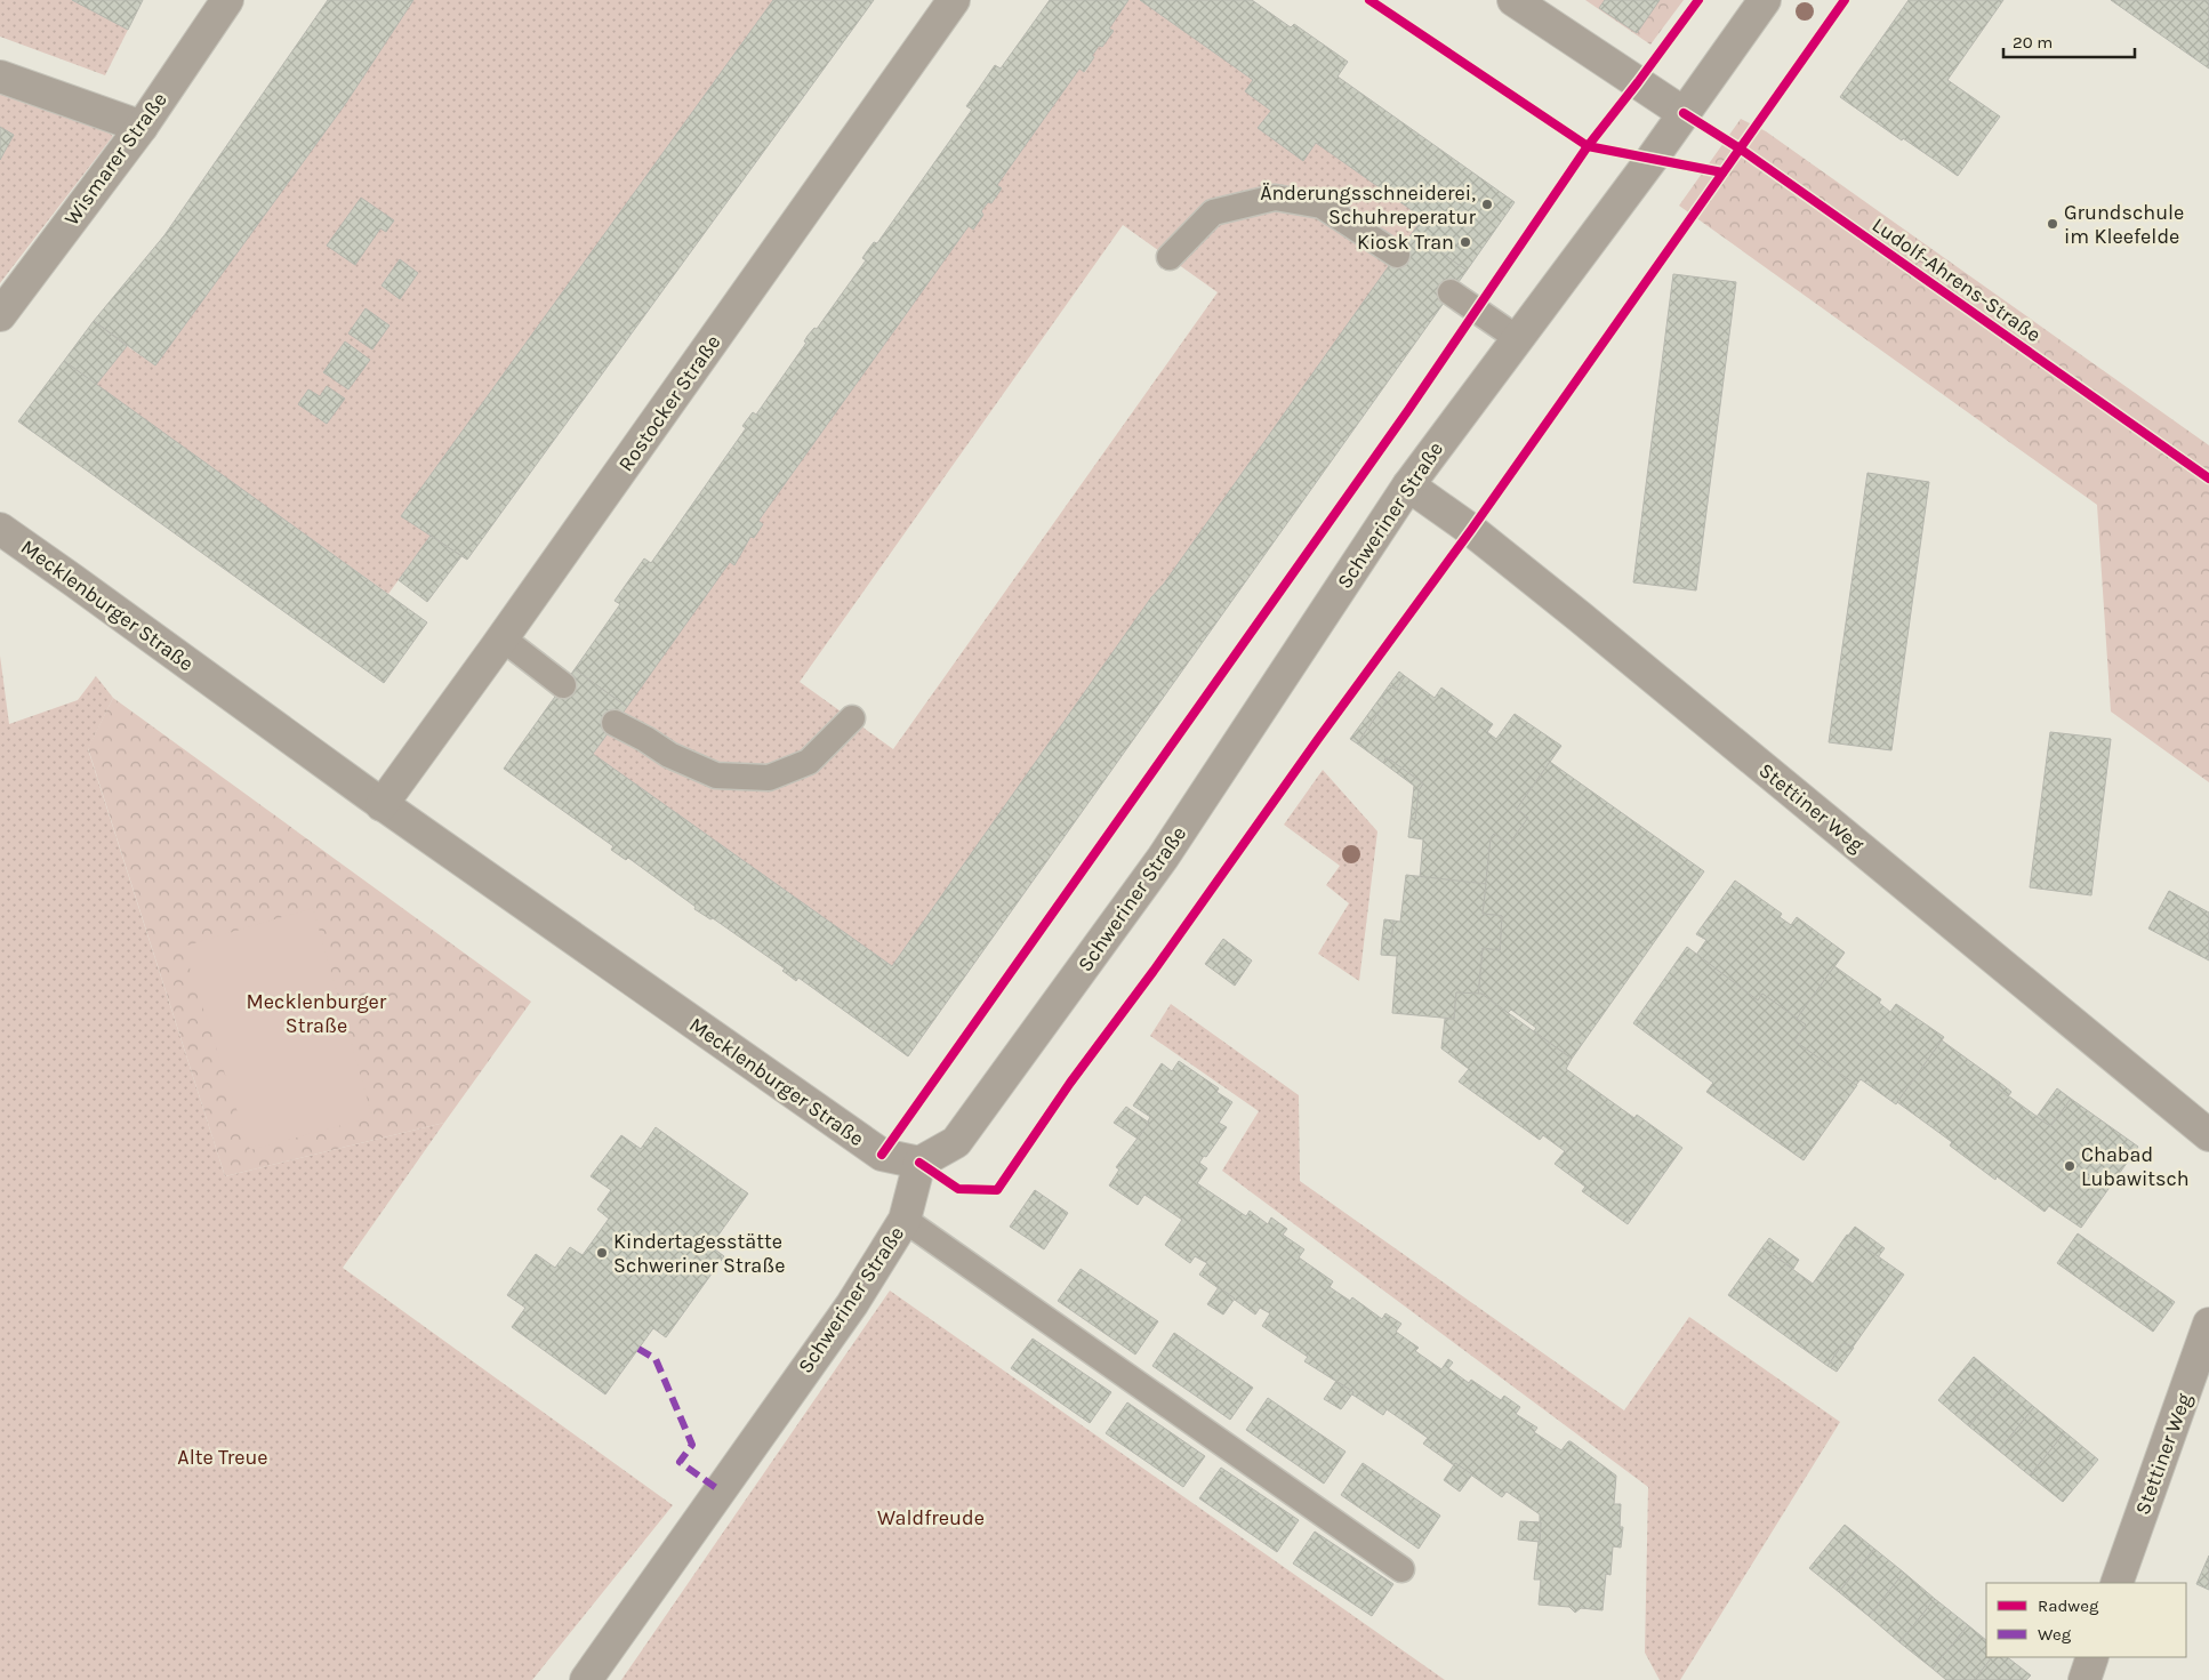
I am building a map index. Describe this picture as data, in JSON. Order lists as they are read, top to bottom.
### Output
{
  "streets": {
    "street": [
      "Wismarer Straße",
      "Rostocker Straße",
      "Schweriner Straße",
      "Mecklenburger Straße",
      "Stettiner Weg"
    ],
    "cycle path": ["Ludolf-Ahrens-Straße"]
  },
  "crossings": [
    ["Rostocker Straße", "Mecklenburger Straße"],
    ["Schweriner Straße", "Mecklenburger Straße"],
    ["Schweriner Straße", "Stettiner Weg"]
  ],
  "parks": ["Mecklenburger Straße", "Alte Treue", "Waldfreude"],
  "places": [
    "Änderungsschneiderei, Schuhreperatur",
    "Grundschule im Kleefelde",
    "Kiosk Tran",
    "Chabad Lubawitsch",
    "Kindertagesstätte Schweriner Straße"
  ],
  "legend": ["Radweg", "Weg"],
  "scale_bar": "20 m"
}
